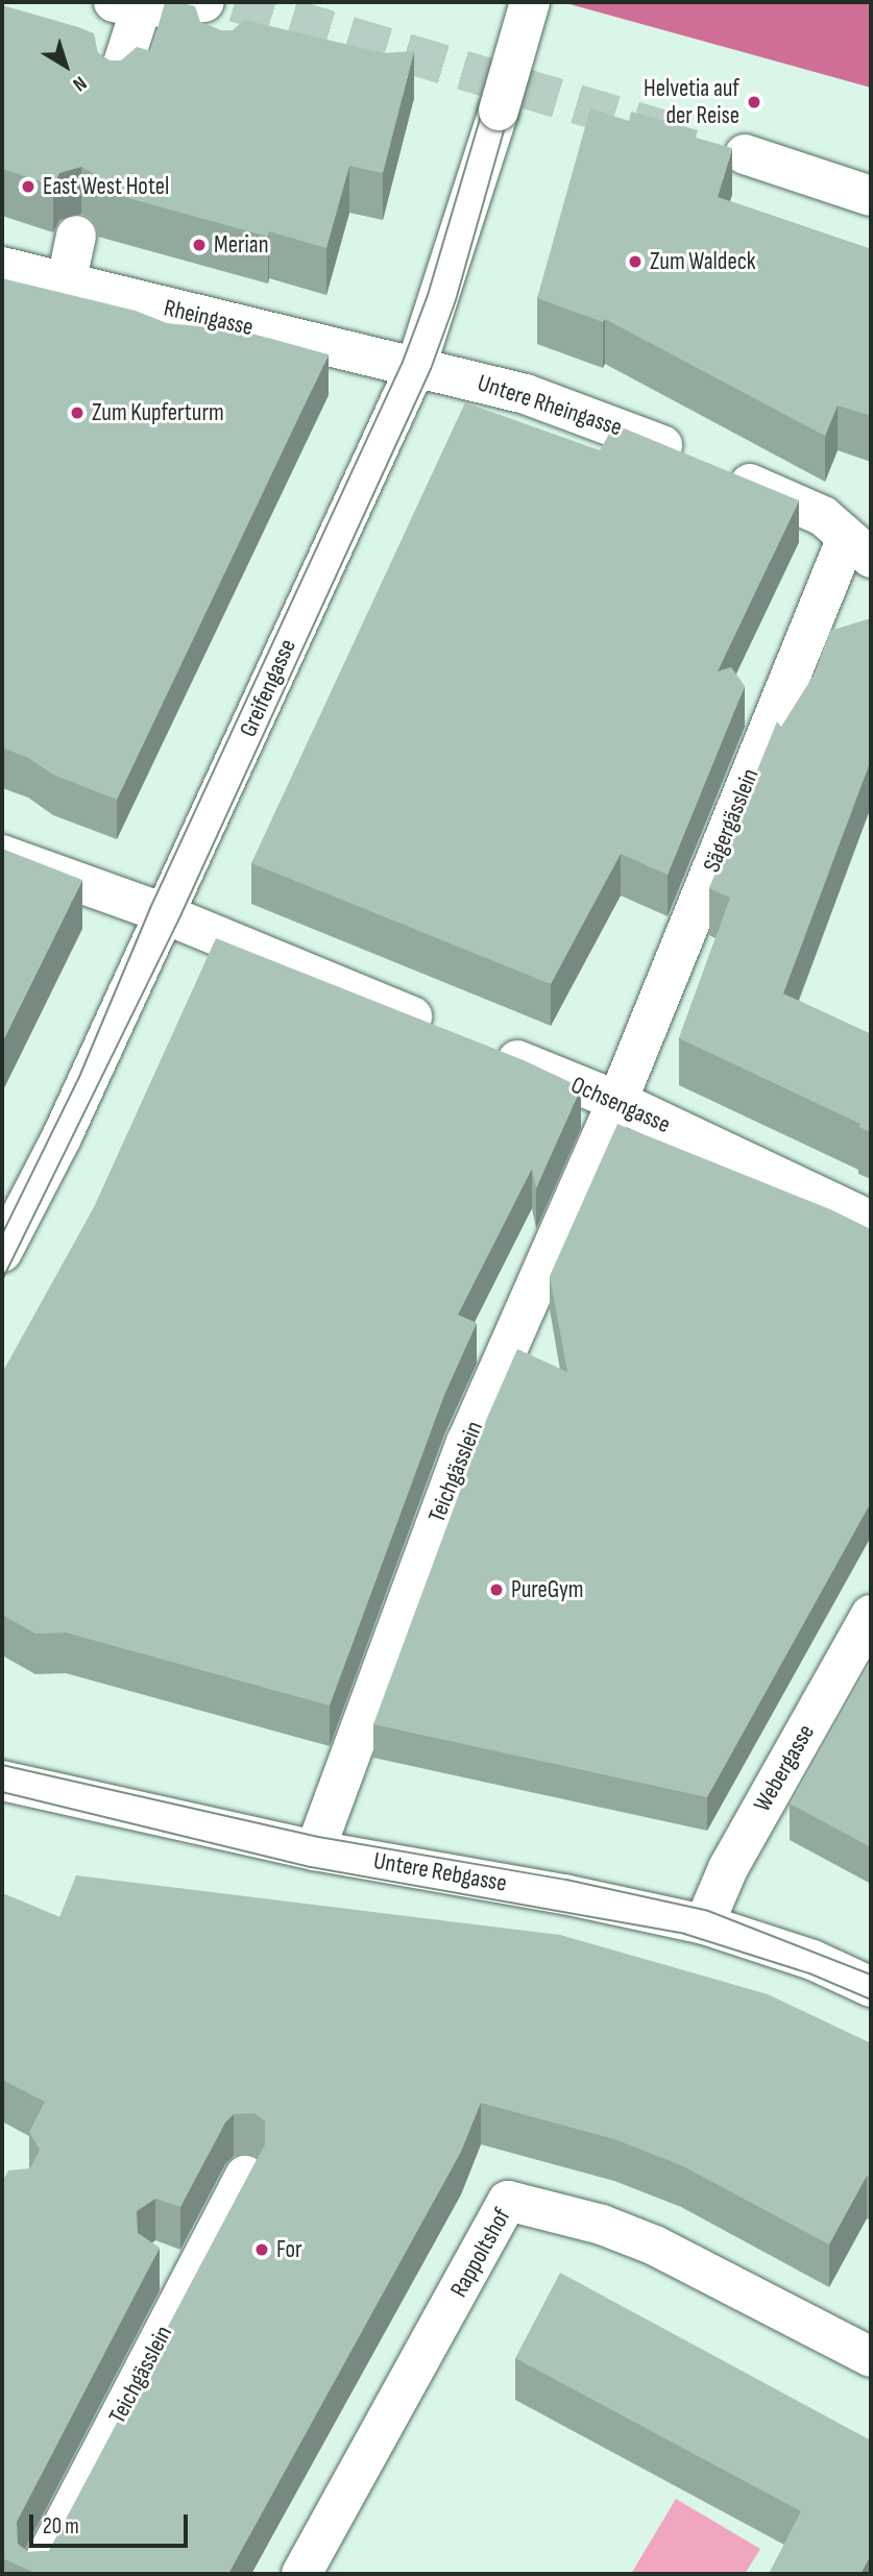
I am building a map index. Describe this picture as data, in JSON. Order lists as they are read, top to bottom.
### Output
{
  "streets": {
    "street": [
      "Rheingasse",
      "Untere Rheingasse",
      "Greifengasse",
      "Sägergässlein",
      "Ochsengasse",
      "Teichgässlein",
      "Webergasse",
      "Untere Rebgasse",
      "Rappoltshof"
    ]
  },
  "crossings": [
    ["Rheingasse", "Untere Rheingasse"],
    ["Rheingasse", "Greifengasse"],
    ["Untere Rheingasse", "Greifengasse"],
    ["Untere Rheingasse", "Sägergässlein"],
    ["Sägergässlein", "Ochsengasse"],
    ["Sägergässlein", "Teichgässlein"],
    ["Ochsengasse", "Teichgässlein"],
    ["Teichgässlein", "Untere Rebgasse"],
    ["Webergasse", "Untere Rebgasse"]
  ],
  "places": [
    "Helvetia auf der Reise",
    "East West Hotel",
    "Merian",
    "Zum Waldeck",
    "Zum Kupferturm",
    "PureGym",
    "For"
  ],
  "scale_bar": "20 m",
  "north": "bottom right"
}
